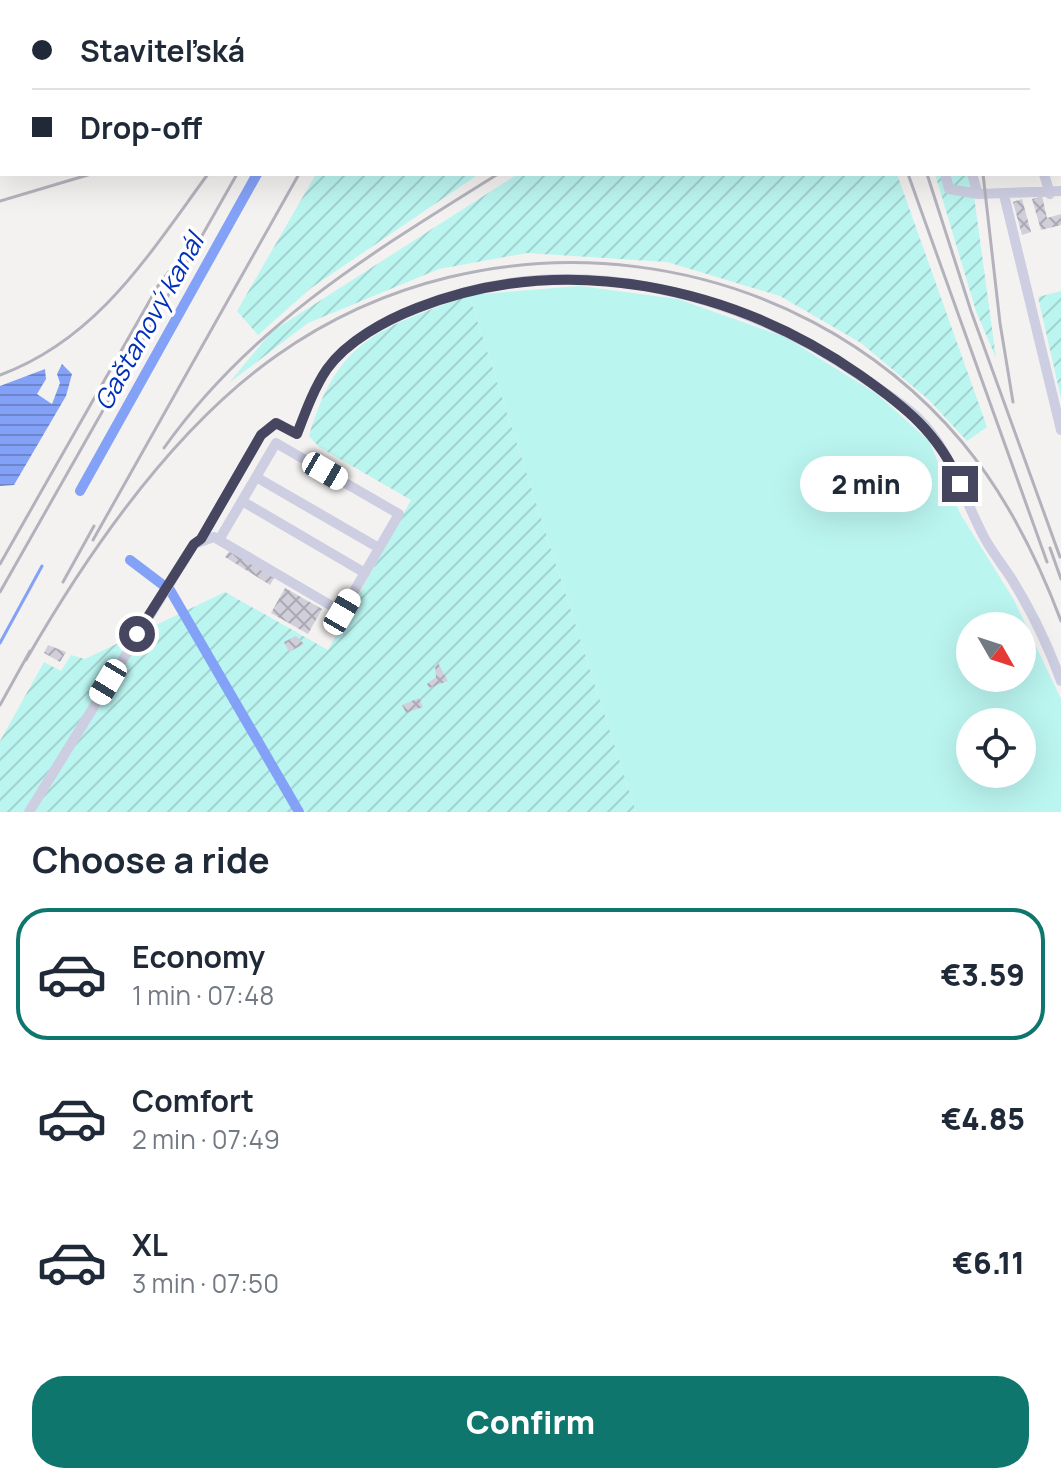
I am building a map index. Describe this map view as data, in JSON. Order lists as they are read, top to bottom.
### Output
{
  "water": ["Gaštanový kanál"],
  "north": "bottom right",
  "page": {
    "banner": ["Staviteľská", "Drop-off"],
    "bubble": "2 min",
    "heading": "Choose a ride",
    "list": [
      {
        "name": "Economy",
        "note": "1 min · 07:48",
        "value": "€3.59"
      },
      {
        "name": "Comfort",
        "note": "2 min · 07:49",
        "value": "€4.85"
      },
      {
        "name": "XL",
        "note": "3 min · 07:50",
        "value": "€6.11"
      }
    ],
    "buttons": "Confirm"
  }
}
